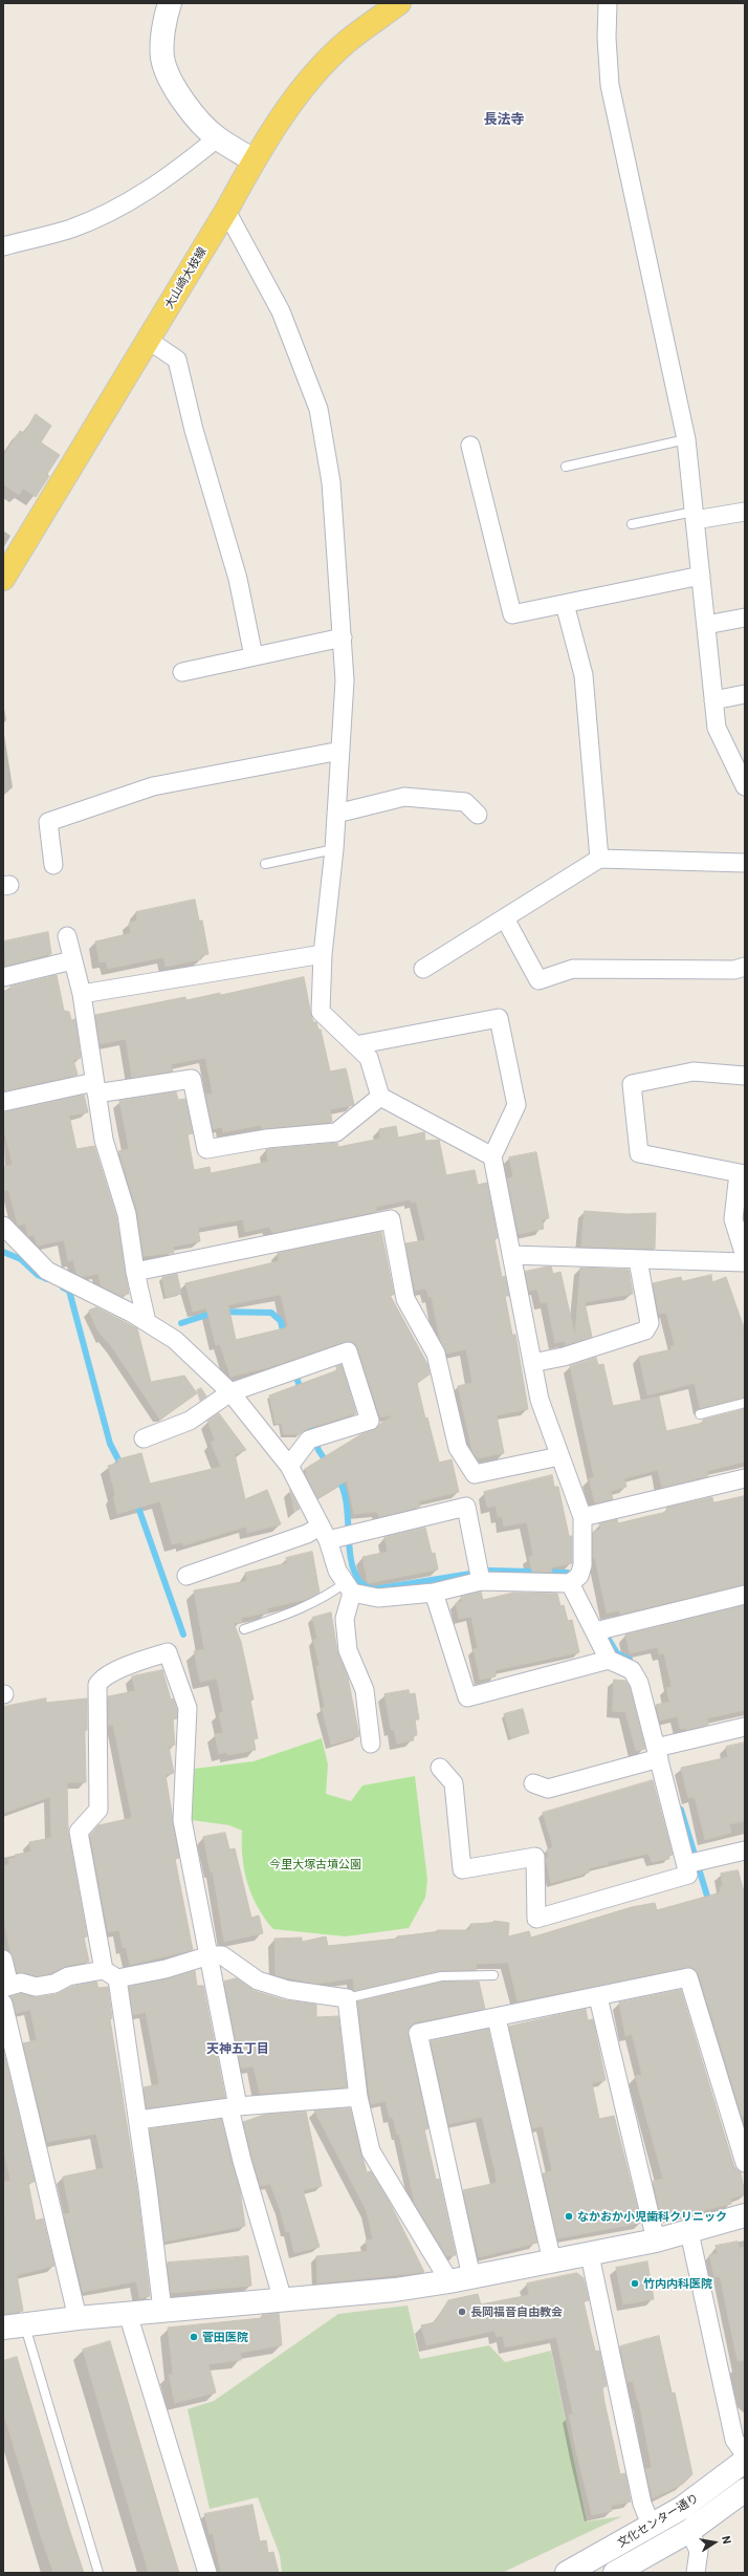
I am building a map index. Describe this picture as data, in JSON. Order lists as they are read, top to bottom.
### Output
{
  "streets": {
    "main road": ["大山崎大枝線"],
    "street": ["文化センター通り"]
  },
  "districts": ["長法寺", "天神五丁目"],
  "parks": ["今里大塚古墳公園"],
  "places": [
    "なかおか小児歯科クリニック",
    "竹内内科医院",
    "長岡福音自由教会",
    "菅田医院"
  ],
  "north": "right"
}
